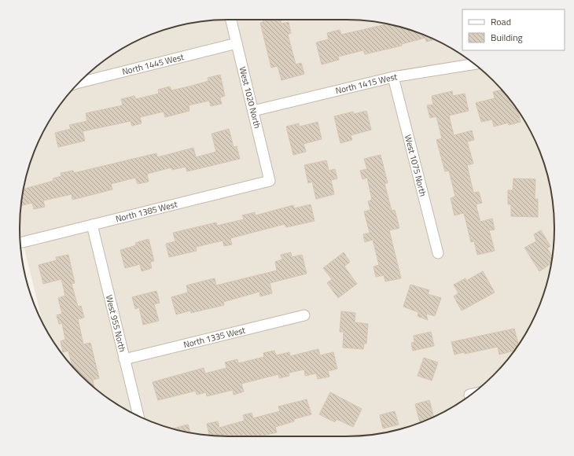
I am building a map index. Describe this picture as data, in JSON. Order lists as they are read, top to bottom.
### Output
{
  "streets": {
    "street": [
      "North 1445 West",
      "North 1415 West",
      "West 1020 North",
      "West 1075 North",
      "North 1385 West",
      "West 955 North",
      "North 1335 West"
    ]
  },
  "crossings": [
    ["North 1445 West", "West 1020 North"],
    ["North 1415 West", "West 1020 North"],
    ["North 1415 West", "West 1075 North"],
    ["West 1020 North", "North 1385 West"],
    ["North 1385 West", "West 955 North"],
    ["West 955 North", "North 1335 West"]
  ],
  "legend": ["Road", "Building"]
}
